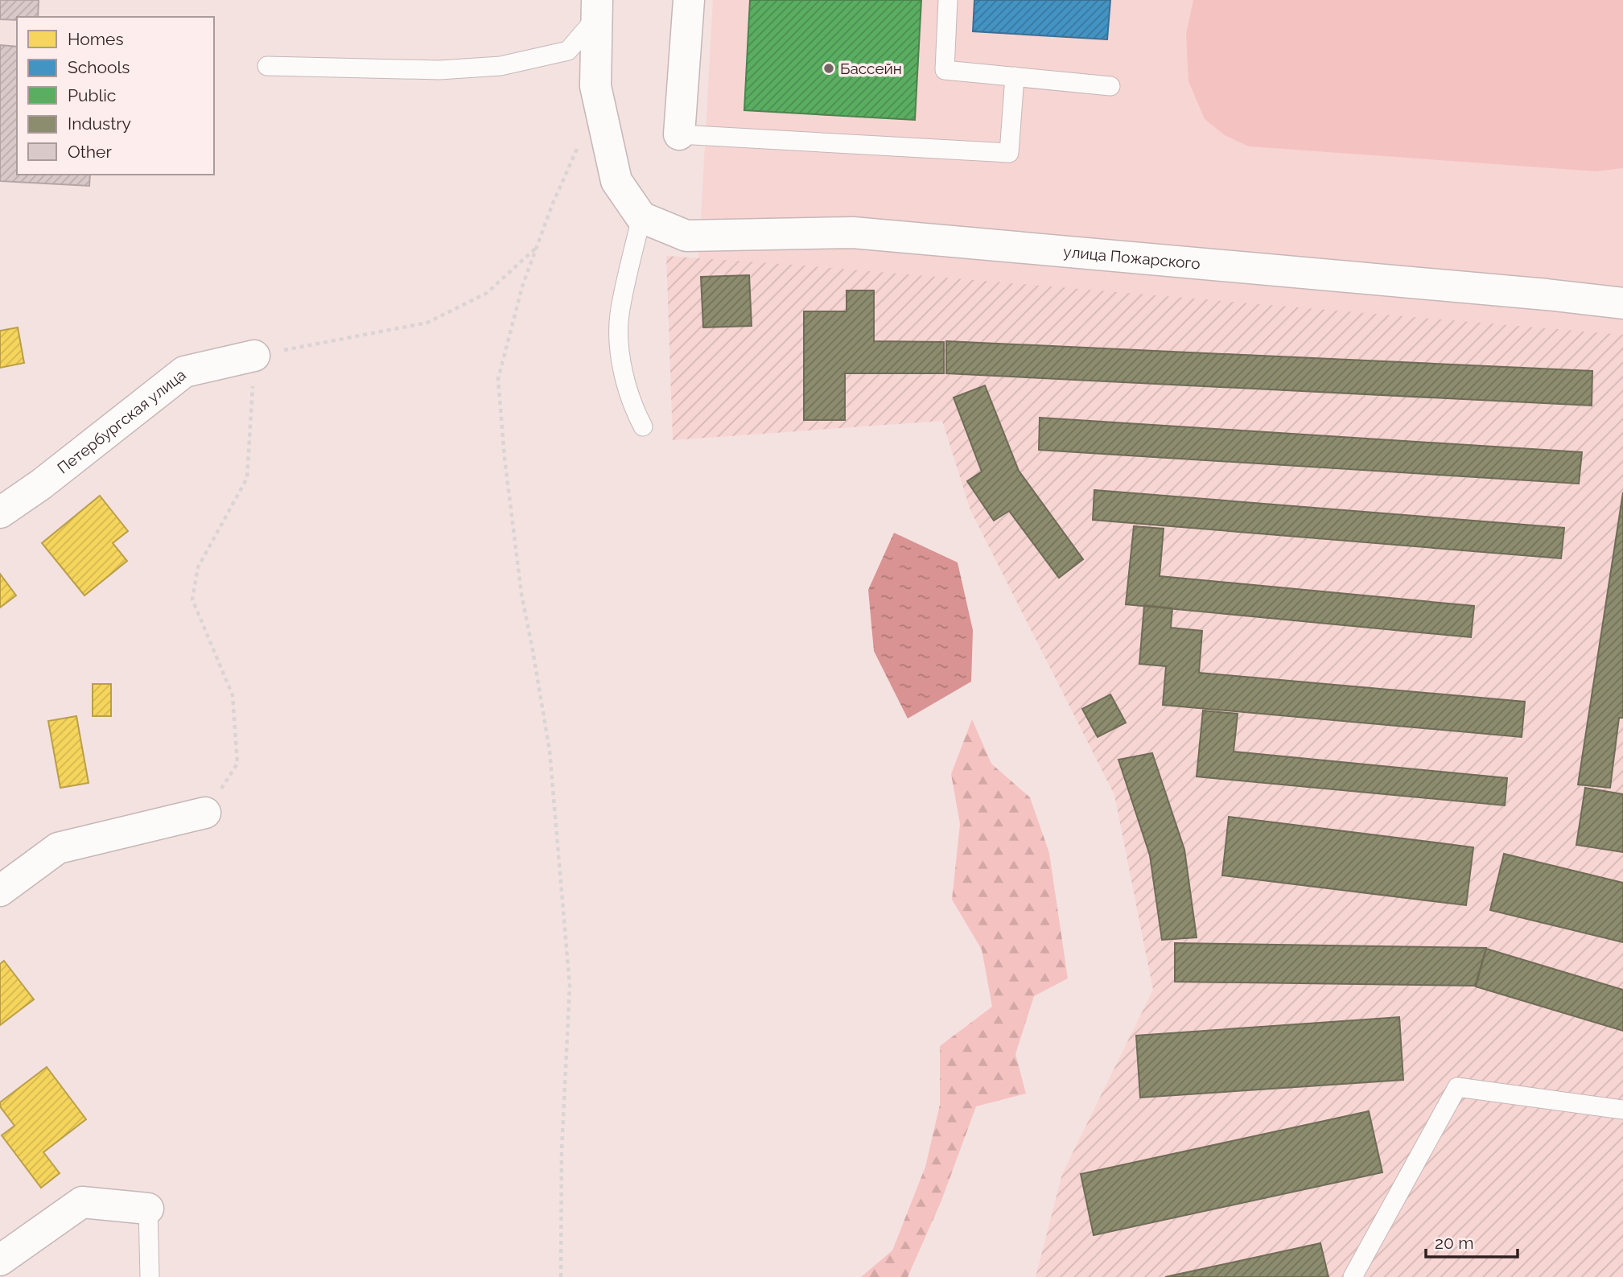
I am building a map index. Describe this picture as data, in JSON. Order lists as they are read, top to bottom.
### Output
{
  "streets": {
    "street": ["улица Пожарского", "Петербургская улица"]
  },
  "places": ["Бассейн"],
  "legend": [
    "Homes",
    "Schools",
    "Public",
    "Industry",
    "Other"
  ],
  "scale_bar": "20 m"
}
